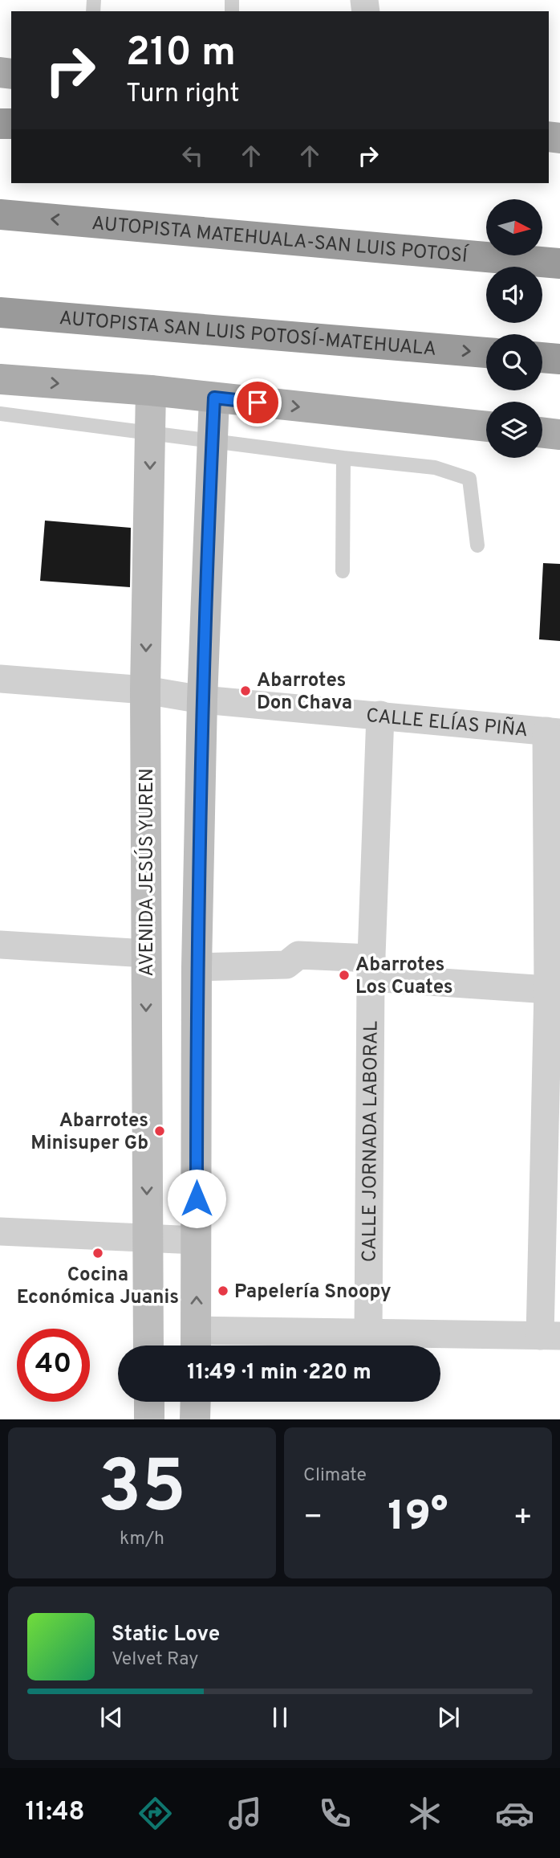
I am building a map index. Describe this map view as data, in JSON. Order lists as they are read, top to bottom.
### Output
{
  "streets": {
    "highway": ["AUTOPISTA MATEHUALA-SAN LUIS POTOSÍ", "AUTOPISTA SAN LUIS POTOSÍ-MATEHUALA"],
    "street": ["CALLE ELÍAS PIÑA", "AVENIDA JESÚS YUREN", "CALLE JORNADA LABORAL"]
  },
  "crossings": [
    ["CALLE ELÍAS PIÑA", "AVENIDA JESÚS YUREN"],
    ["CALLE ELÍAS PIÑA", "CALLE JORNADA LABORAL"]
  ],
  "one_way": ["AUTOPISTA MATEHUALA-SAN LUIS POTOSÍ", "AUTOPISTA SAN LUIS POTOSÍ-MATEHUALA"],
  "places": [
    "Abarrotes Don Chava",
    "Abarrotes Los Cuates",
    "Abarrotes Minisuper Gb",
    "Cocina Económica Juanis",
    "Papelería Snoopy"
  ],
  "north": "right",
  "page": {
    "turn": ["210 m", "Turn right"],
    "limit": "40",
    "trip": "11:49 · 1 min · 220 m",
    "tile": [
      ["35", "km/h"],
      "Climate"
    ],
    "heat": ["−", "19°", "+"],
    "song": ["Static Love", "Velvet Ray"],
    "tabs": "11:48"
  }
}
